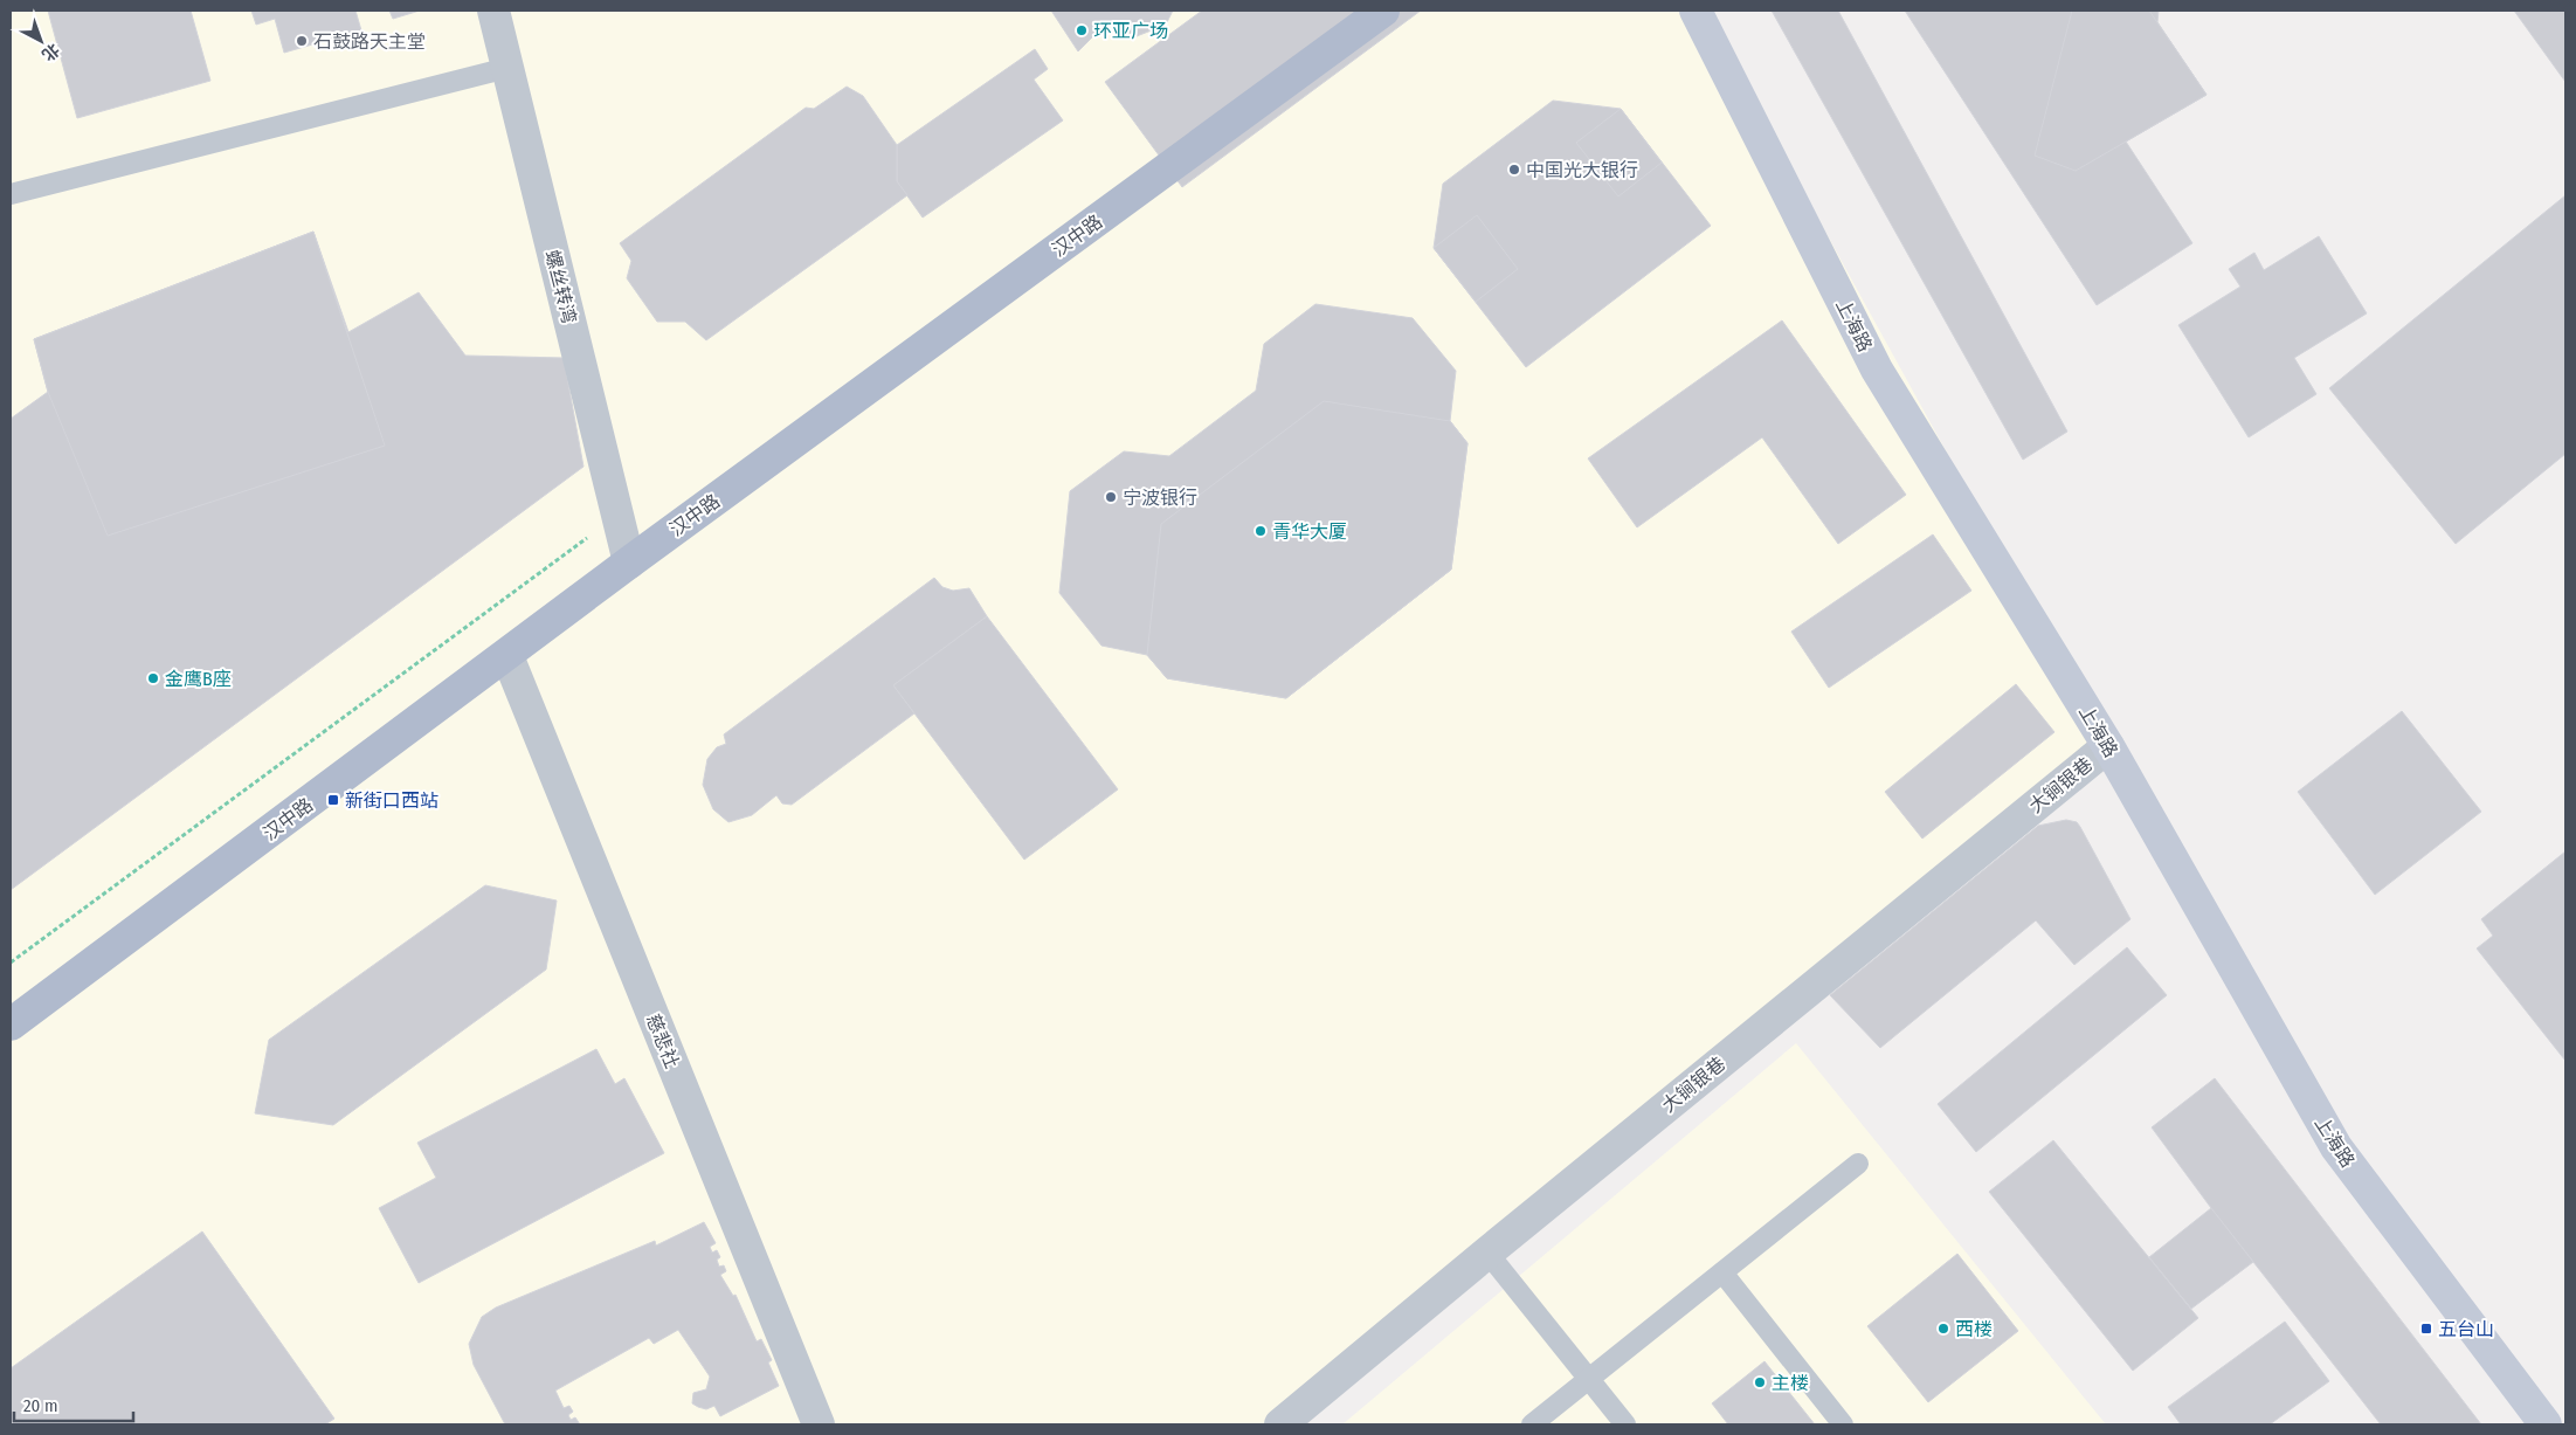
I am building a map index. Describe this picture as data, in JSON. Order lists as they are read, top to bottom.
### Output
{
  "streets": {
    "main road": ["汉中路", "上海路"],
    "street": ["螺丝转湾", "大锏银巷", "慈悲社"]
  },
  "crossings": [
    ["汉中路", "螺丝转湾"],
    ["汉中路", "慈悲社"],
    ["上海路", "大锏银巷"]
  ],
  "places": {
    "other": [
      "环亚广场",
      "石鼓路天主堂",
      "中国光大银行",
      "宁波银行",
      "青华大厦",
      "金鹰B座",
      "西楼",
      "主楼"
    ],
    "transit": ["新街口西站", "五台山"]
  },
  "scale_bar": "20 m",
  "north": "bottom right"
}
